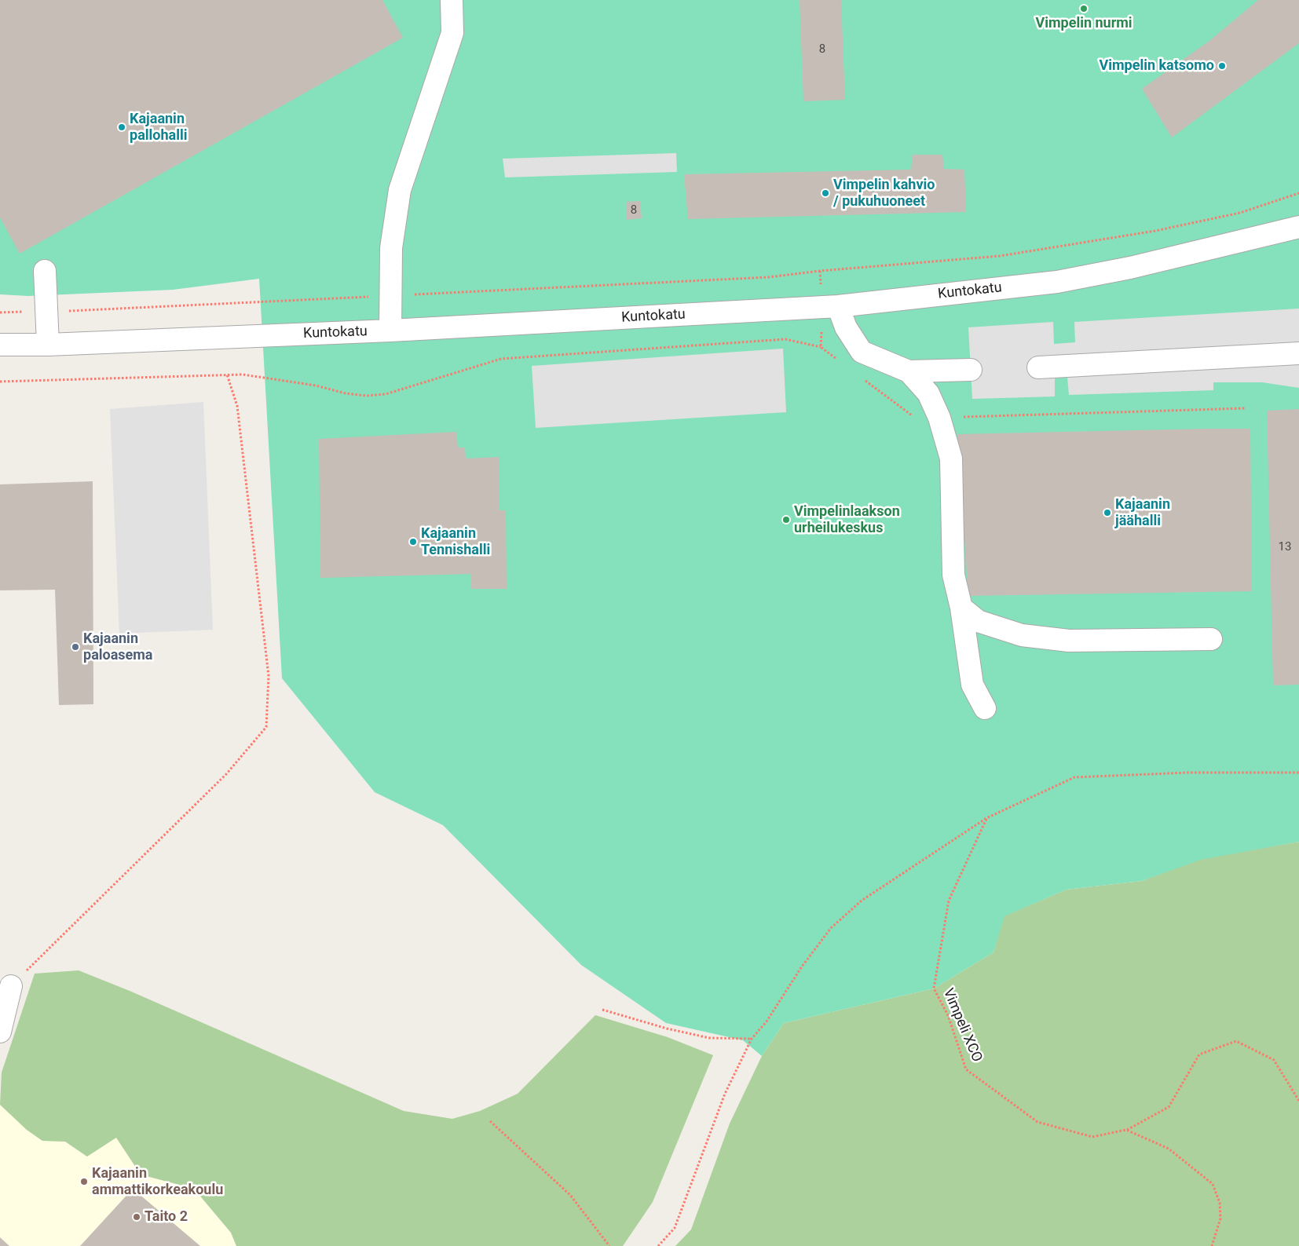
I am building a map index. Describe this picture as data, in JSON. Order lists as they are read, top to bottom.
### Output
{
  "streets": {
    "street": ["Kuntokatu"],
    "path": ["Vimpeli XCO"]
  },
  "places": [
    "Vimpelin nurmi",
    "Vimpelin katsomo",
    "Kajaanin pallohalli",
    "Vimpelin kahvio / pukuhuoneet",
    "Kajaanin jäähalli",
    "Vimpelinlaakson urheilukeskus",
    "Kajaanin Tennishalli",
    "Kajaanin paloasema",
    "Kajaanin ammattikorkeakoulu",
    "Taito 2"
  ],
  "house_numbers": ["8", "8", "13"]
}
